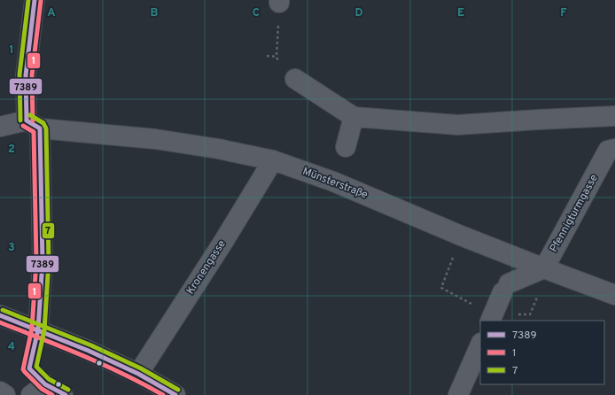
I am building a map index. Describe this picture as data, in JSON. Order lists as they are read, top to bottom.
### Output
{
  "streets": {
    "street": ["Münsterstraße", "Pfennigturmgasse", "Kronengasse"]
  },
  "crossings": [
    ["Münsterstraße", "Pfennigturmgasse"],
    ["Münsterstraße", "Kronengasse"]
  ],
  "lines": ["transit line 7389", "transit line 7", "transit line 1"],
  "legend": ["7389", "1", "7"],
  "grid": {
    "columns": [
      "A",
      "B",
      "C",
      "D",
      "E",
      "F"
    ],
    "rows": [
      "1",
      "2",
      "3",
      "4"
    ]
  }
}
